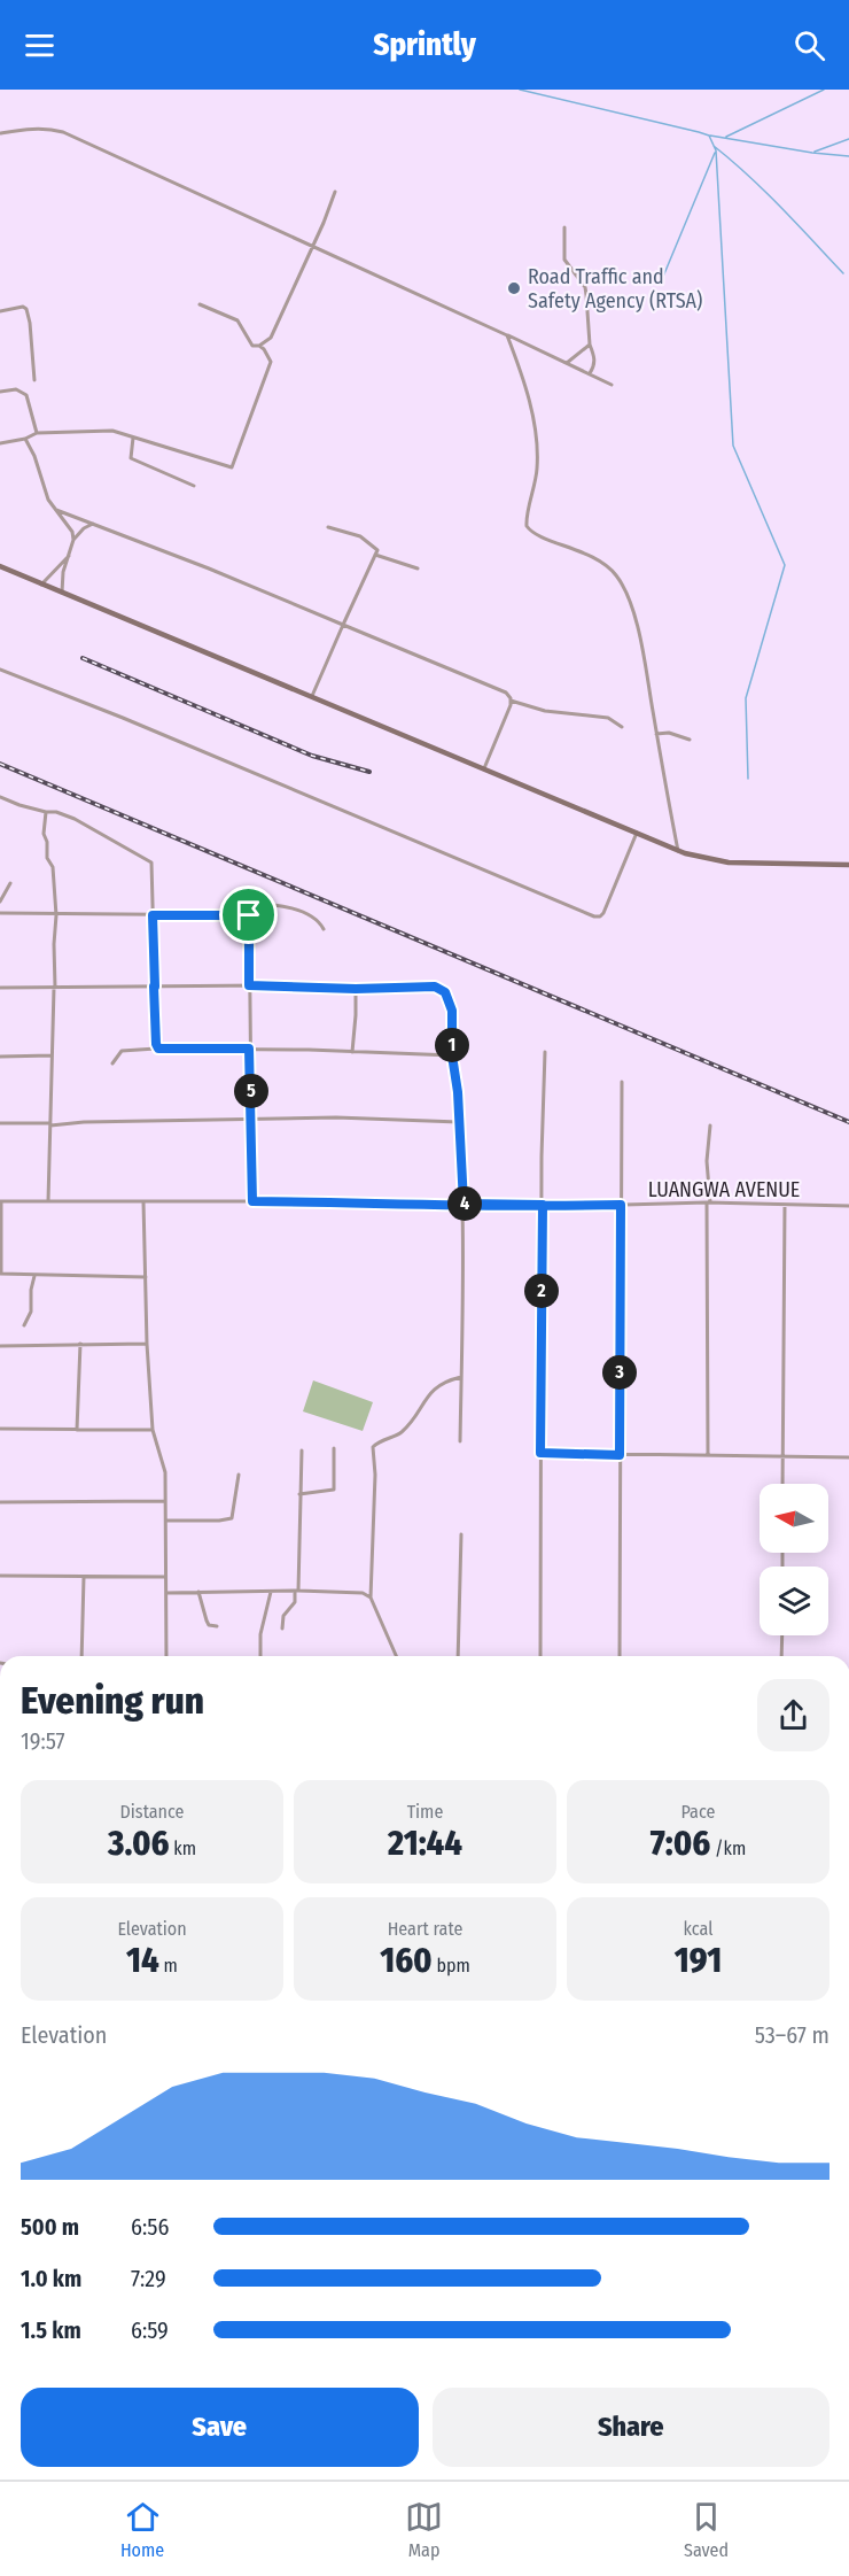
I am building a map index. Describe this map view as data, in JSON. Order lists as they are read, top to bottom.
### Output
{
  "streets": {
    "street": ["LUANGWA AVENUE"]
  },
  "places": ["Road Traffic and Safety Agency (RTSA)"],
  "north": "left",
  "page": {
    "header": "Sprintly",
    "pins": [
      "1",
      "5",
      "4",
      "2",
      "3"
    ],
    "heading": ["Evening run", "19:57"],
    "stats": [
      ["Distance", "3.06 km"],
      ["Time", "21:44"],
      ["Pace", "7:06 /km"],
      ["Elevation", "14 m"],
      ["Heart rate", "160 bpm"],
      ["kcal", "191"]
    ],
    "chart": ["Elevation", "53–67 m"],
    "list": [
      {
        "name": "500 m",
        "note": "6:56"
      },
      {
        "name": "1.0 km",
        "note": "7:29"
      },
      {
        "name": "1.5 km",
        "note": "6:59"
      }
    ],
    "buttons": ["Save", "Share"],
    "tabs": ["Home", "Map", "Saved"]
  }
}
